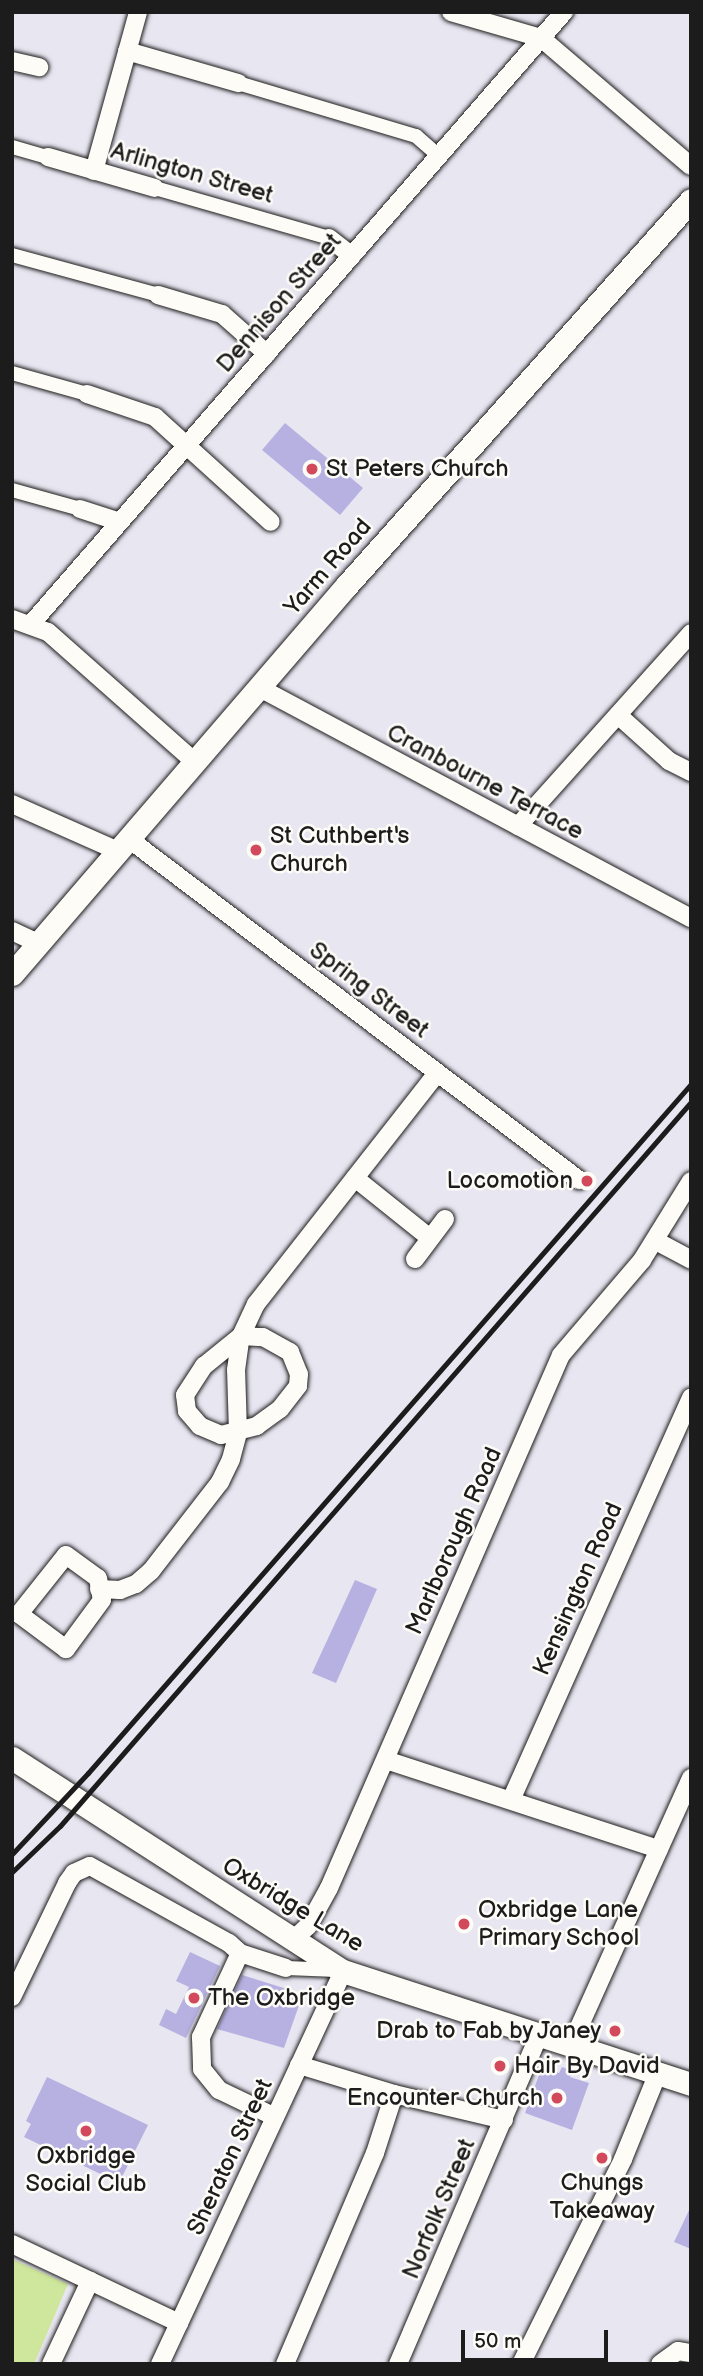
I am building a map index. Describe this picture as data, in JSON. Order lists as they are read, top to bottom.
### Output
{
  "streets": {
    "street": [
      "Arlington Street",
      "Dennison Street",
      "Yarm Road",
      "Cranbourne Terrace",
      "Spring Street",
      "Marlborough Road",
      "Kensington Road",
      "Oxbridge Lane",
      "Sheraton Street",
      "Norfolk Street"
    ]
  },
  "crossings": [
    ["Arlington Street", "Dennison Street"],
    ["Yarm Road", "Cranbourne Terrace"],
    ["Yarm Road", "Spring Street"],
    ["Marlborough Road", "Oxbridge Lane"],
    ["Oxbridge Lane", "Sheraton Street"],
    ["Oxbridge Lane", "Norfolk Street"]
  ],
  "places": [
    "St Peters Church",
    "St Cuthbert's Church",
    "Locomotion",
    "Oxbridge Lane Primary School",
    "The Oxbridge",
    "Drab to Fab by Janey",
    "Hair By David",
    "Encounter Church",
    "Oxbridge Social Club",
    "Chungs Takeaway"
  ],
  "scale_bar": "50 m"
}
